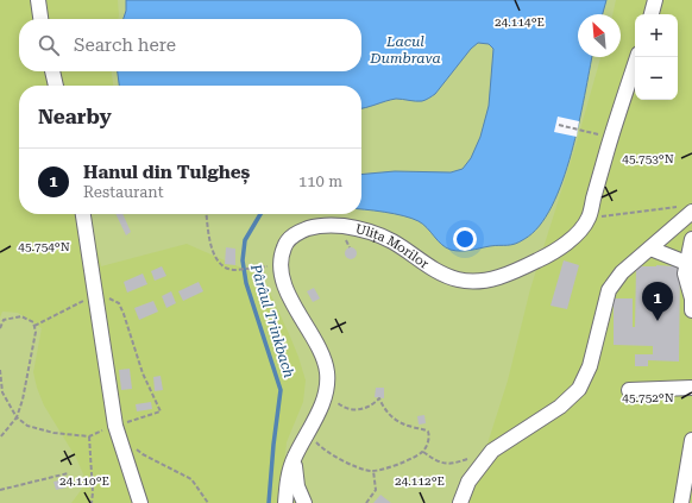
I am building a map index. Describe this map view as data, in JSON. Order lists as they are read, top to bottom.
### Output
{
  "streets": {
    "lane": ["Ulița Morilor"]
  },
  "water": ["Lacul Dumbrava", "Pârâul Trinkbach"],
  "north": "top left",
  "page": {
    "map_buttons": ["+", "−"],
    "search": "Search here",
    "heading": "Nearby",
    "list": [
      {
        "mark": "1",
        "name": "Hanul din Tulgheș",
        "note": "Restaurant",
        "value": "110 m"
      }
    ],
    "pins": "1"
  },
  "coordinates": [
    "24.114°E",
    "45.753°N",
    "45.754°N",
    "45.752°N",
    "24.110°E",
    "24.112°E"
  ]
}
